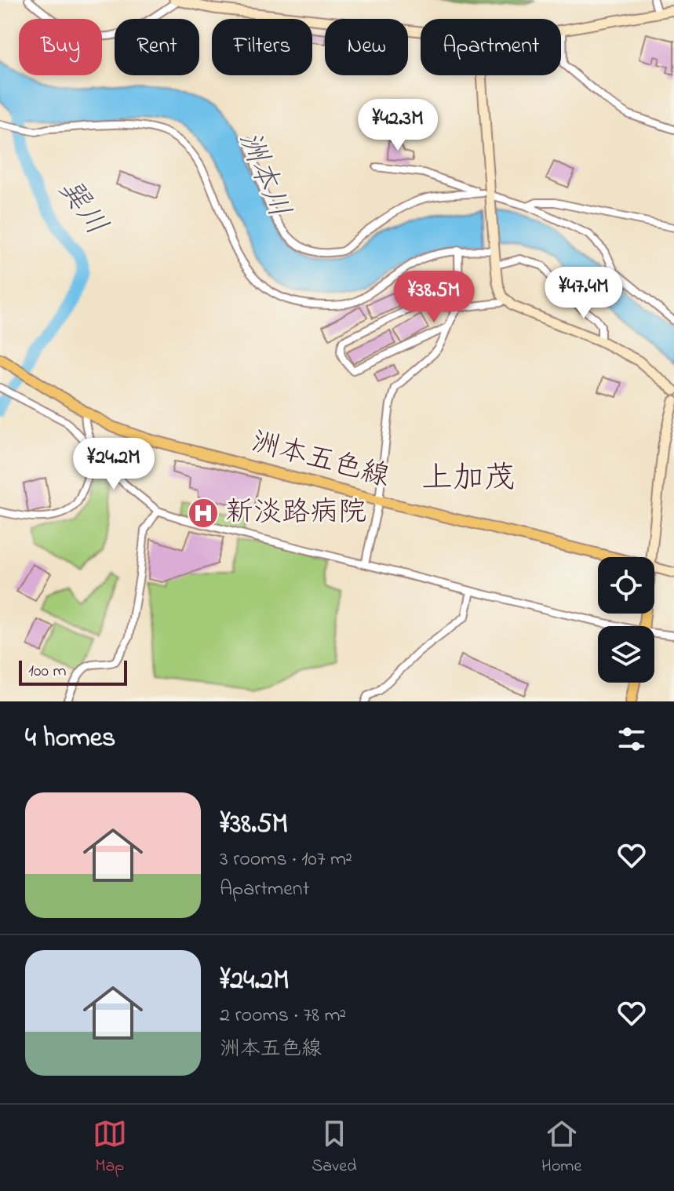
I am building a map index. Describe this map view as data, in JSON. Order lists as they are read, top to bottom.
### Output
{
  "streets": {
    "main road": ["洲本五色線"]
  },
  "districts": ["上加茂"],
  "water": ["洲本川", "巽川"],
  "places": {
    "hospital": ["新淡路病院"]
  },
  "scale_bar": "100 m",
  "page": {
    "chip": [
      "Buy",
      "Rent",
      "Filters",
      "New",
      "Apartment"
    ],
    "price": [
      "¥42.3M",
      "¥47.4M",
      "¥38.5M",
      "¥24.2M"
    ],
    "scale": "100 m",
    "heading": "4 homes",
    "list": [
      {
        "name": "¥38.5M",
        "note": "3 rooms · 107 m² · Apartment"
      },
      {
        "name": "¥24.2M",
        "note": "2 rooms · 78 m² · 洲本五色線"
      }
    ],
    "tabs": ["Map", "Saved", "Home"]
  }
}
